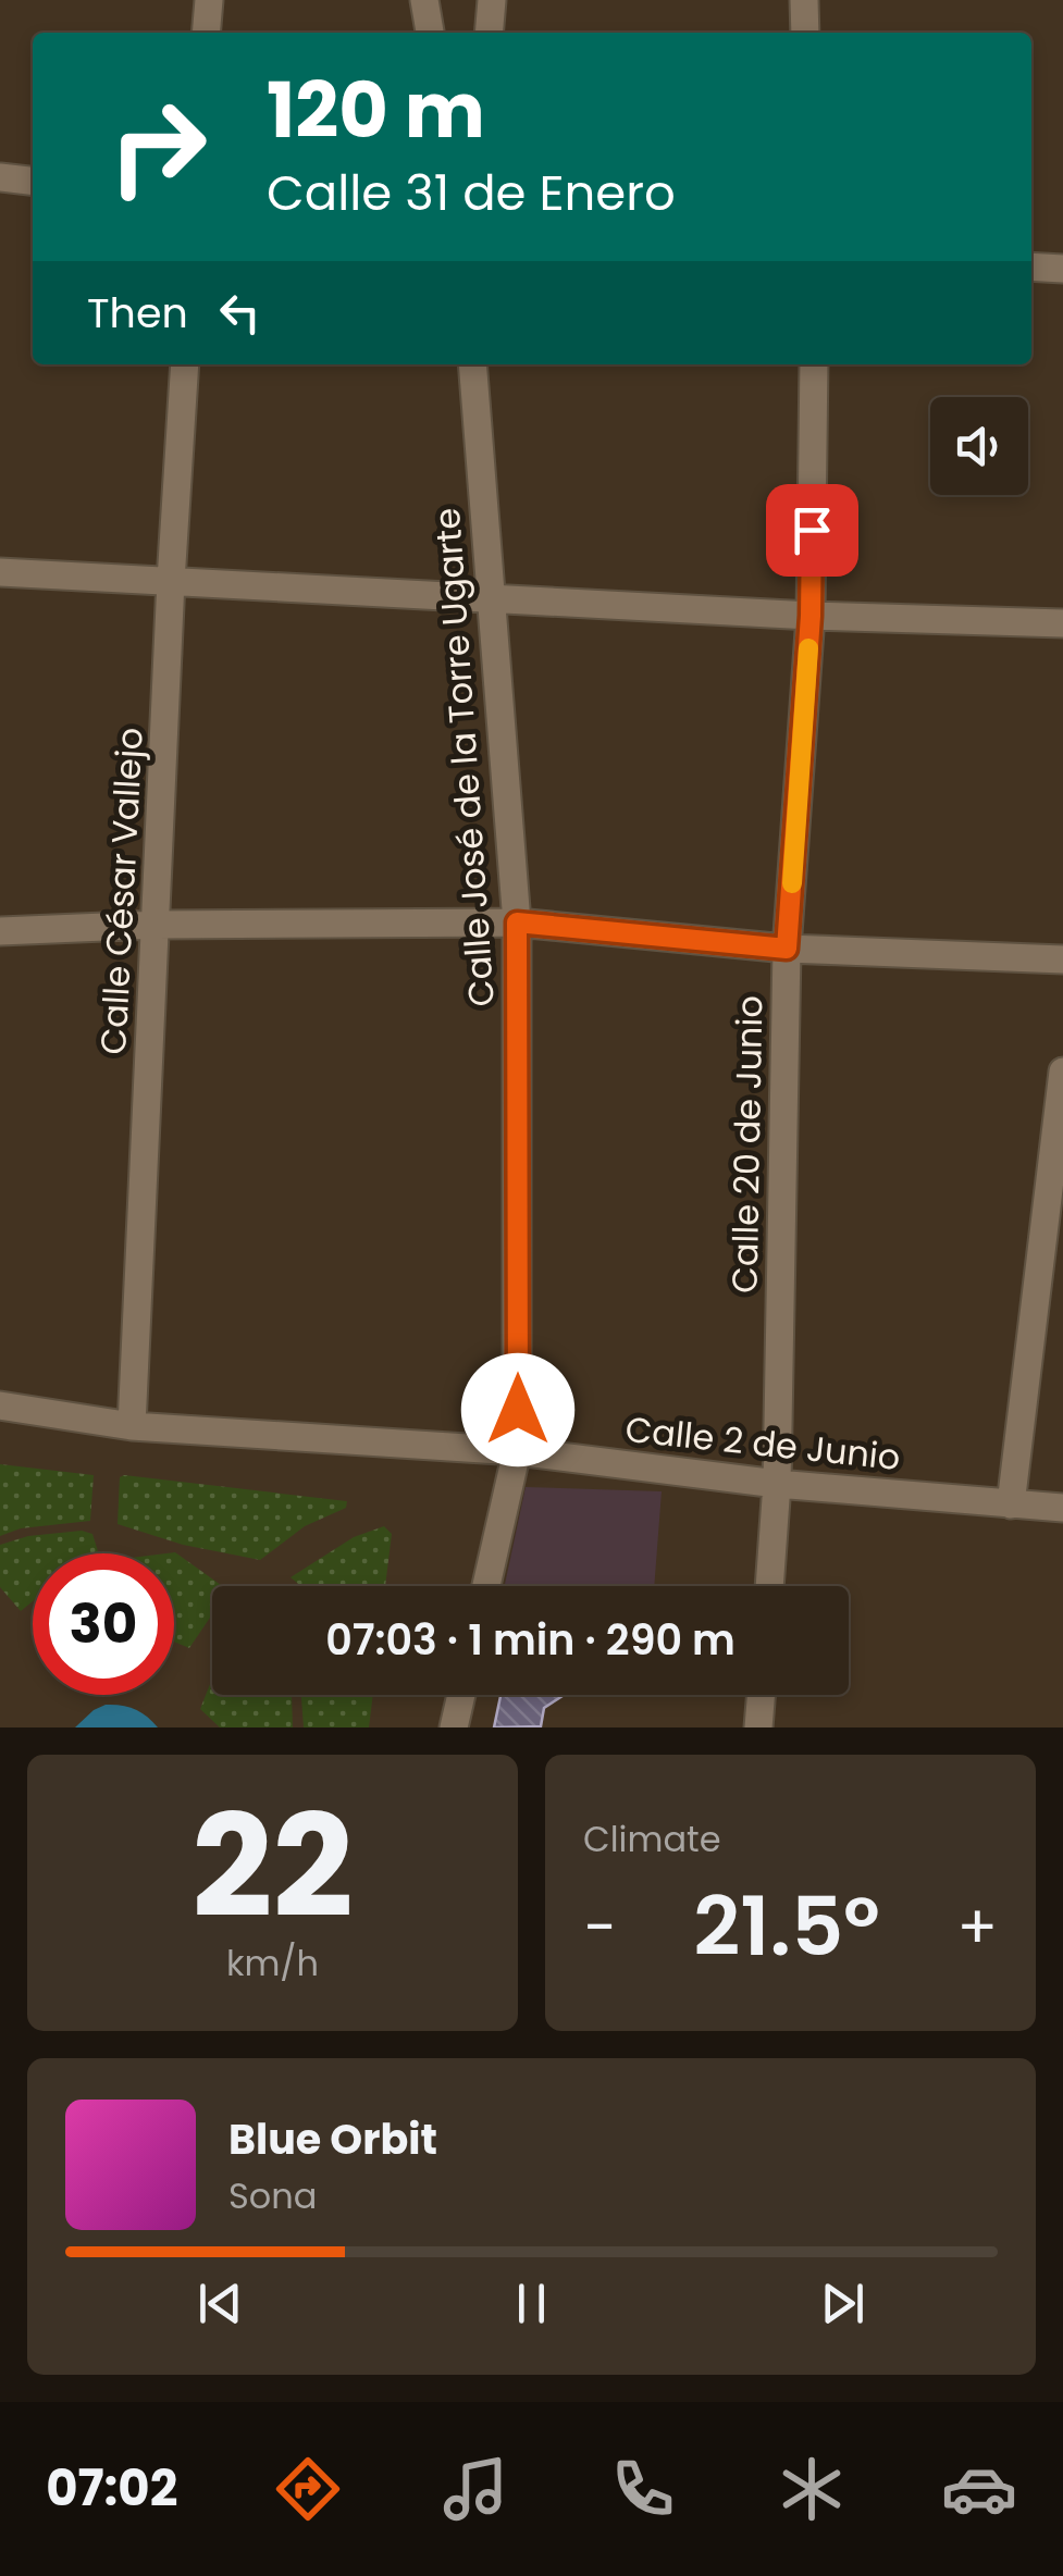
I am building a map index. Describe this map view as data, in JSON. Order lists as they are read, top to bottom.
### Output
{
  "streets": {
    "street": [
      "Calle José de la Torre Ugarte",
      "Calle César Vallejo",
      "Calle 20 de Junio",
      "Calle 2 de Junio"
    ]
  },
  "crossings": [
    ["Calle José de la Torre Ugarte", "Calle 2 de Junio"],
    ["Calle César Vallejo", "Calle 2 de Junio"],
    ["Calle 20 de Junio", "Calle 2 de Junio"]
  ],
  "page": {
    "turn": ["120 m", "Calle 31 de Enero"],
    "then": "Then",
    "limit": "30",
    "trip": "07:03 · 1 min · 290 m",
    "tile": [
      ["22", "km/h"],
      "Climate"
    ],
    "heat": ["−", "21.5°", "+"],
    "song": ["Blue Orbit", "Sona"],
    "tabs": "07:02"
  }
}
